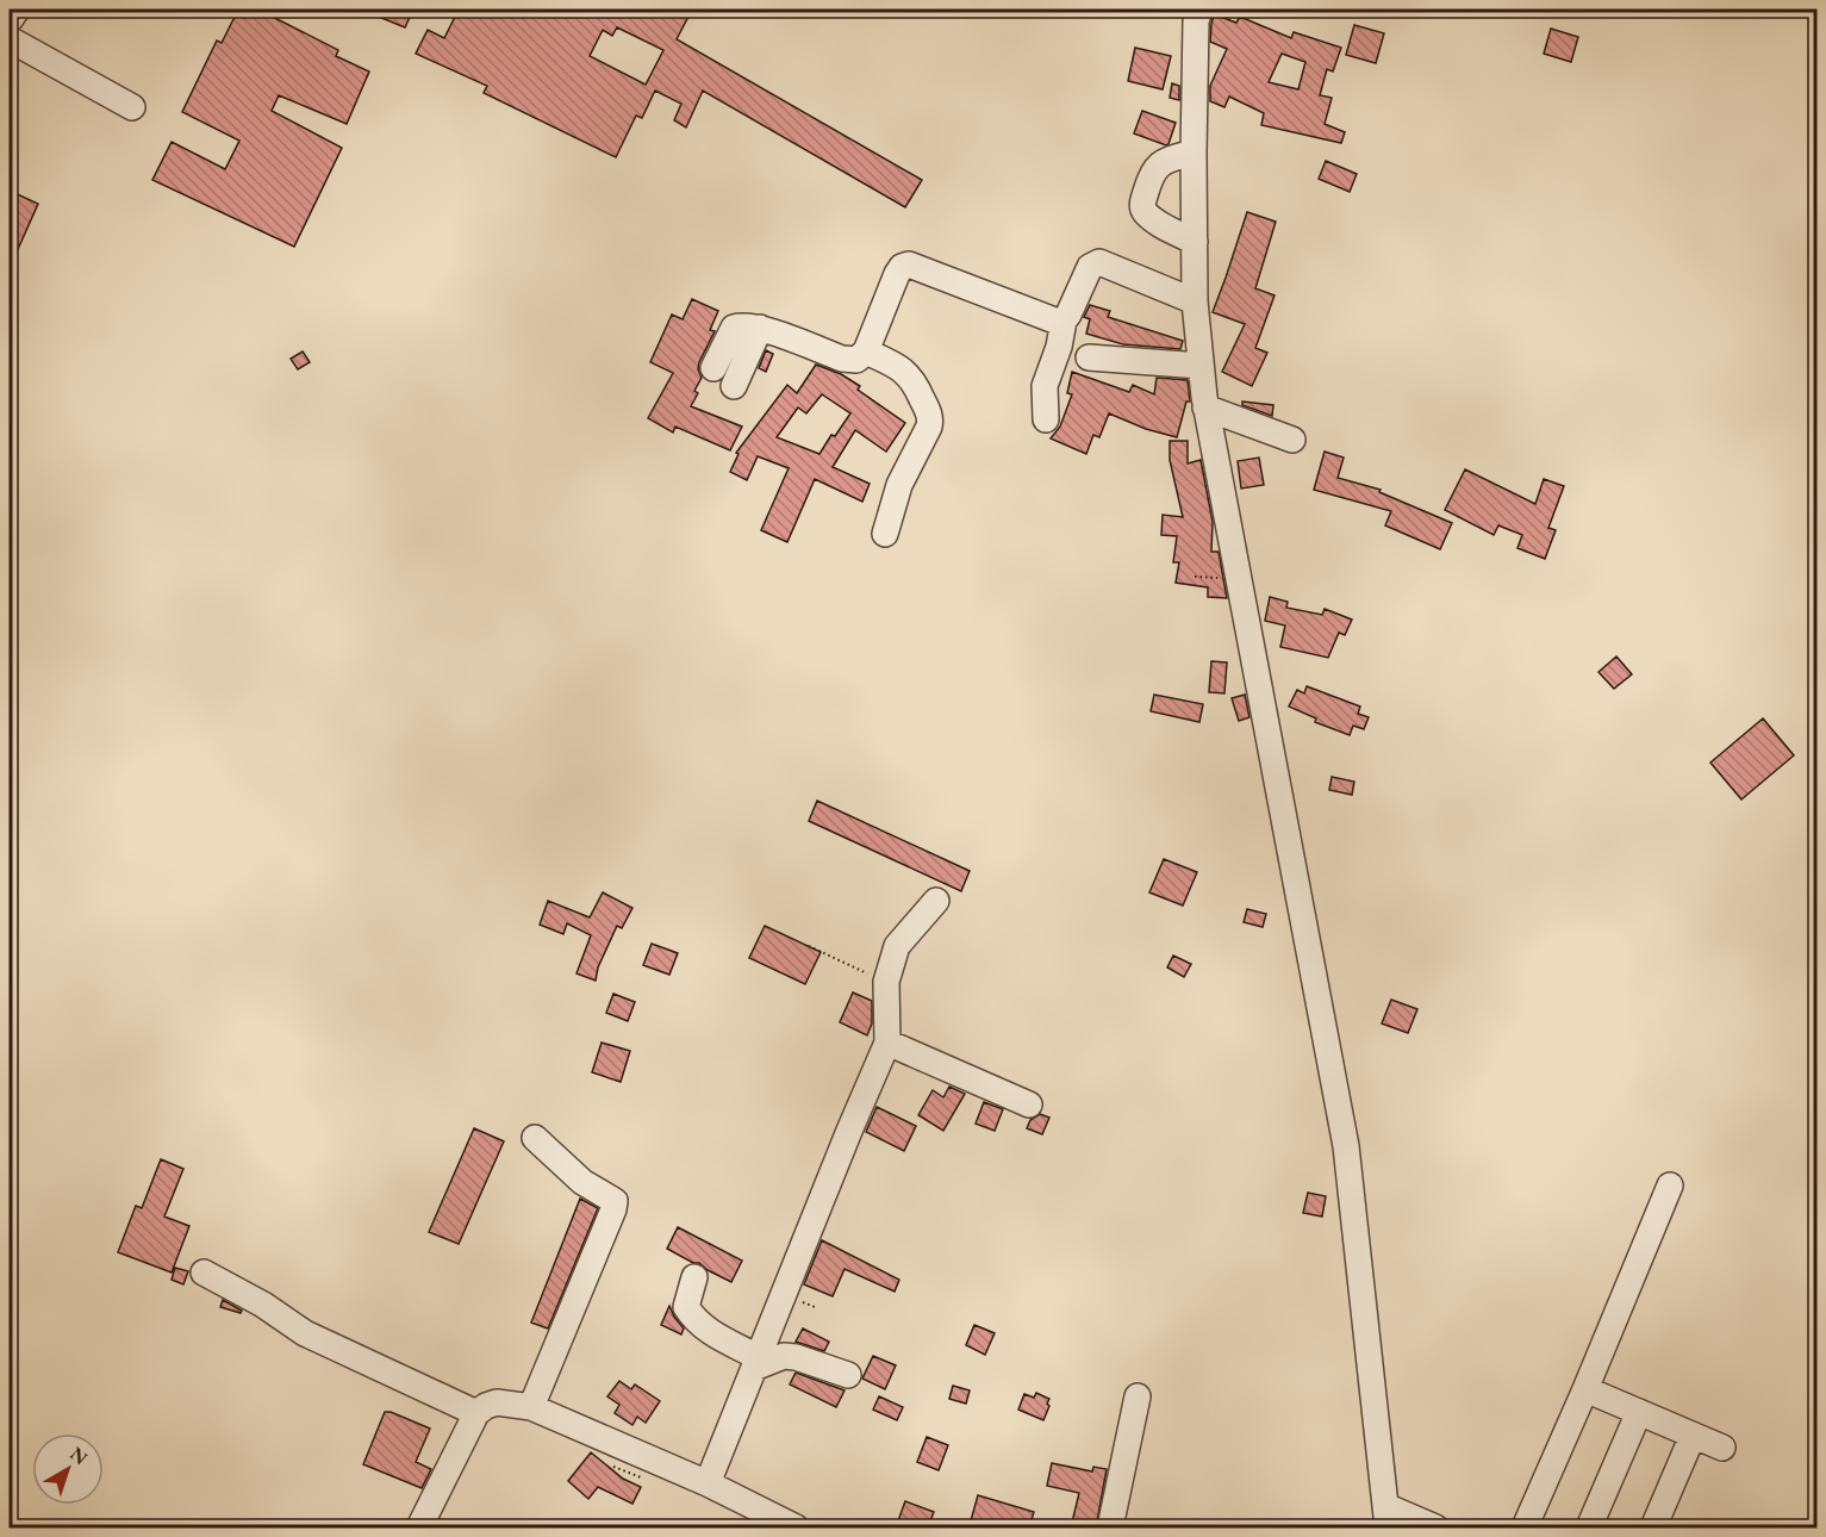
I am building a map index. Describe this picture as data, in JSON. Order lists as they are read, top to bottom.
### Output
{
  "north": "top right"
}
